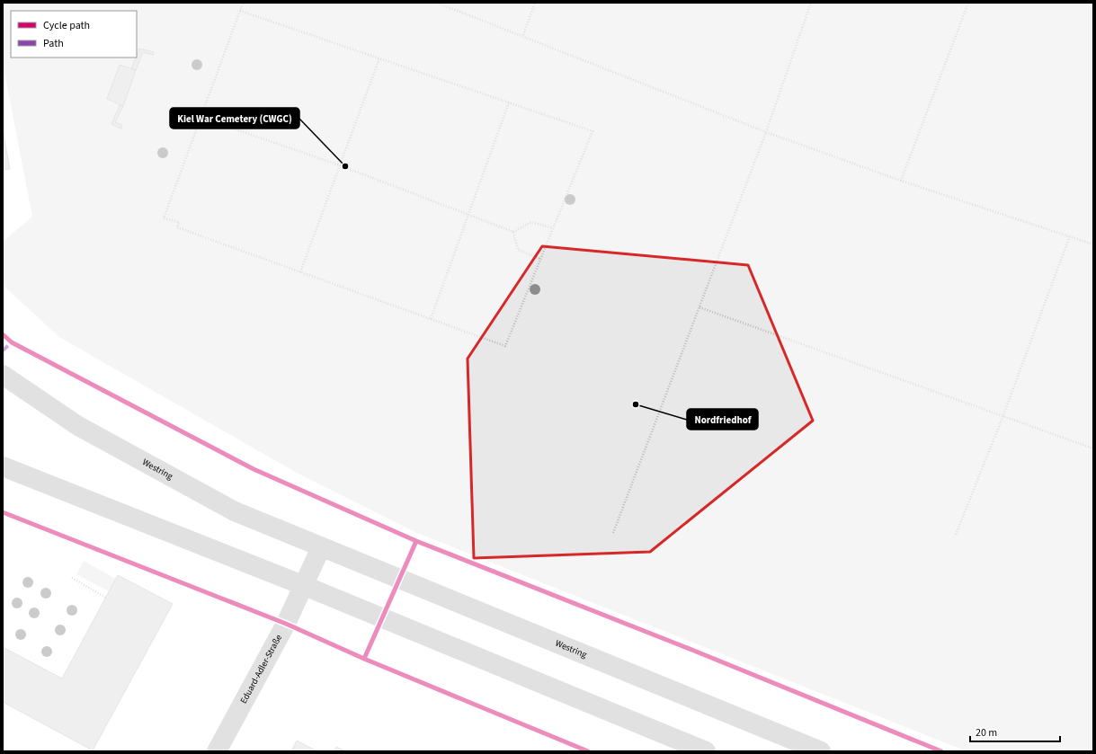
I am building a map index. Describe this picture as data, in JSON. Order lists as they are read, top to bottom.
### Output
{
  "streets": {
    "main road": ["Westring", "Eduard-Adler-Straße"]
  },
  "places": ["Kiel War Cemetery (CWGC)", "Nordfriedhof"],
  "legend": ["Cycle path", "Path"],
  "scale_bar": "20 m"
}
